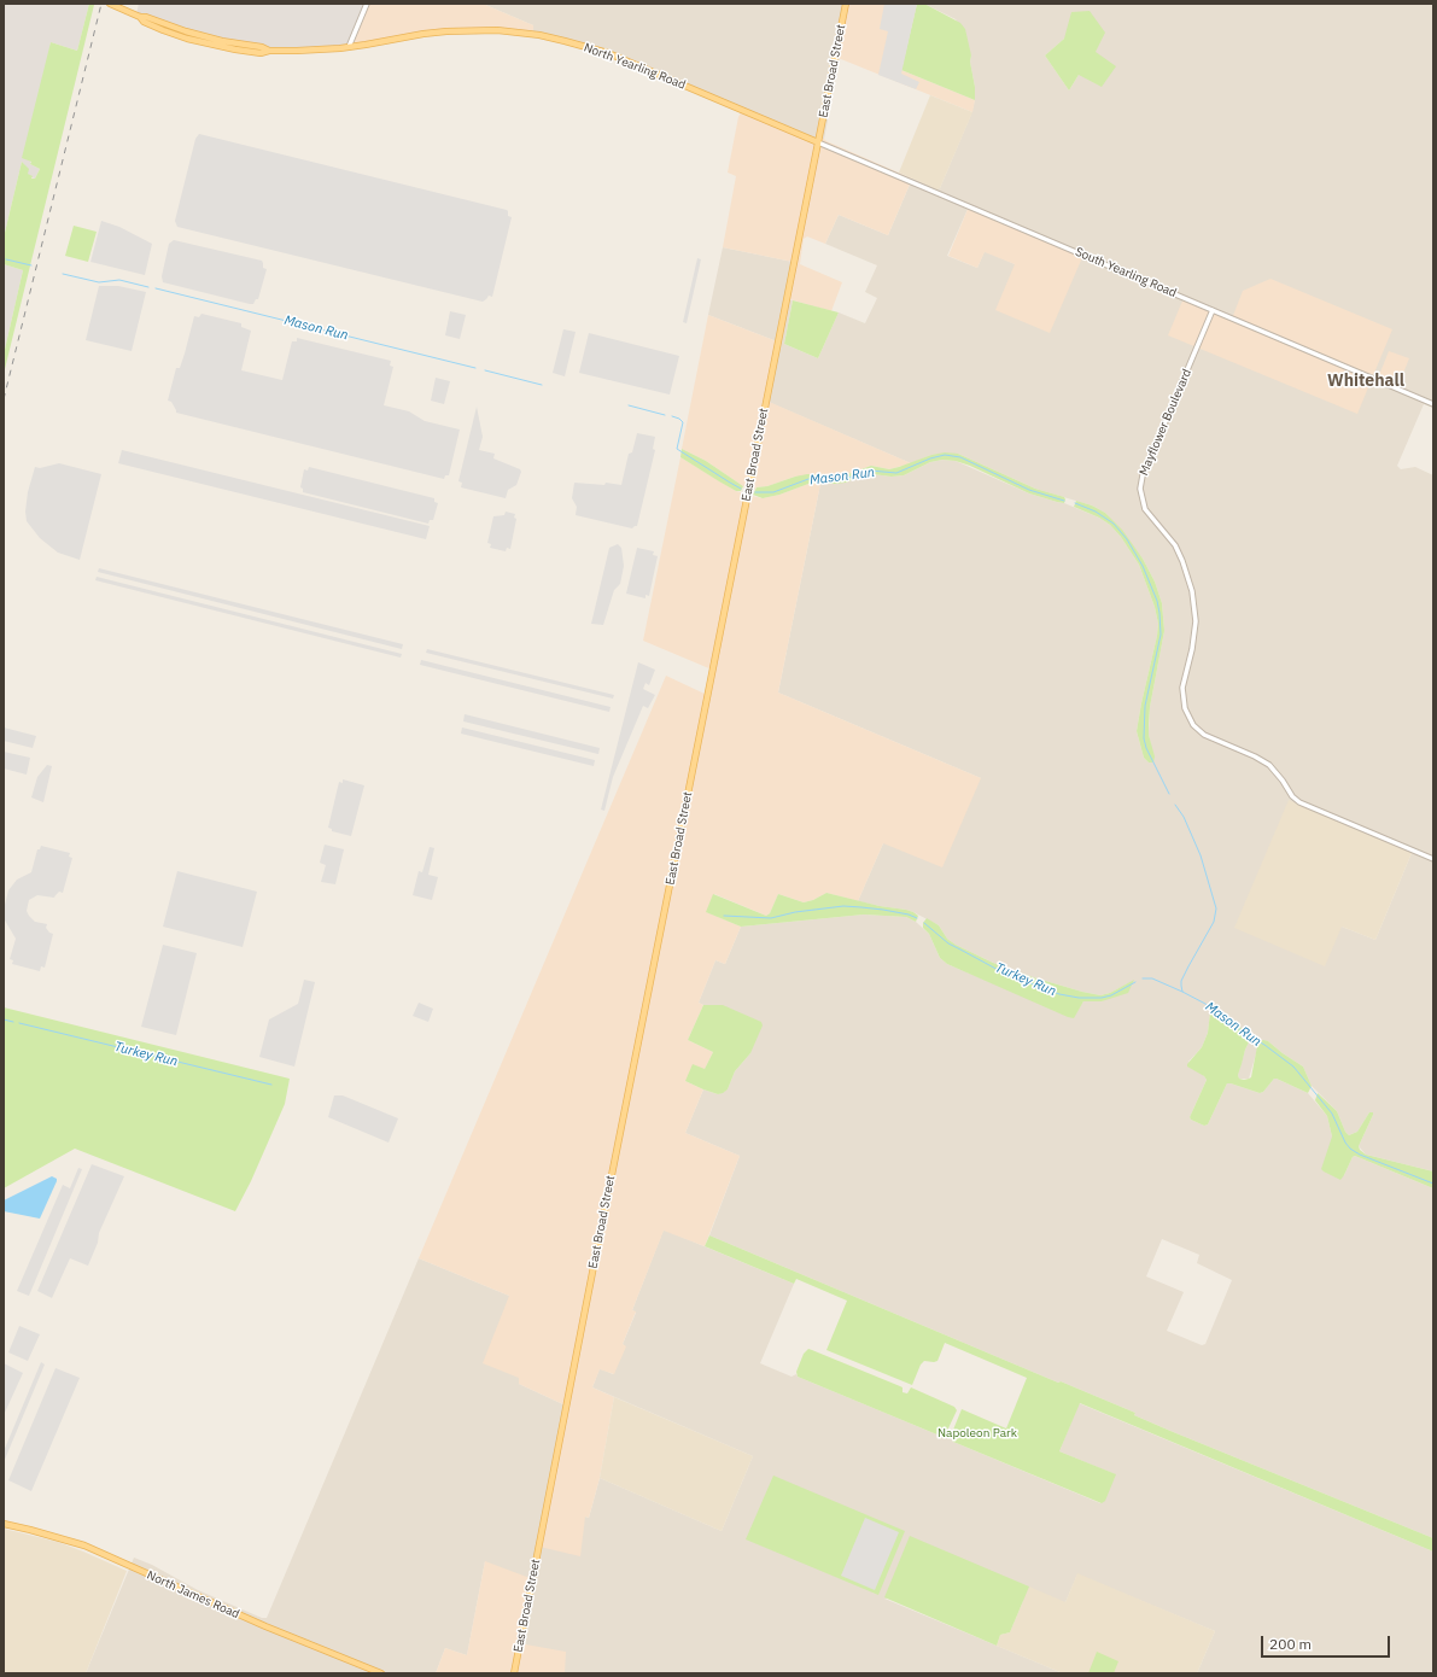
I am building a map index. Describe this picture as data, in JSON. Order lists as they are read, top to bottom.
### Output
{
  "streets": {
    "main road": ["North Yearling Road", "East Broad Street", "North James Road"],
    "street": ["South Yearling Road", "Mayflower Boulevard"]
  },
  "crossings": [
    ["North Yearling Road", "East Broad Street"],
    ["North Yearling Road", "South Yearling Road"],
    ["East Broad Street", "South Yearling Road"],
    ["South Yearling Road", "Mayflower Boulevard"]
  ],
  "districts": ["Whitehall"],
  "water": ["Mason Run", "Turkey Run"],
  "parks": ["Napoleon Park"],
  "scale_bar": "200 m"
}
